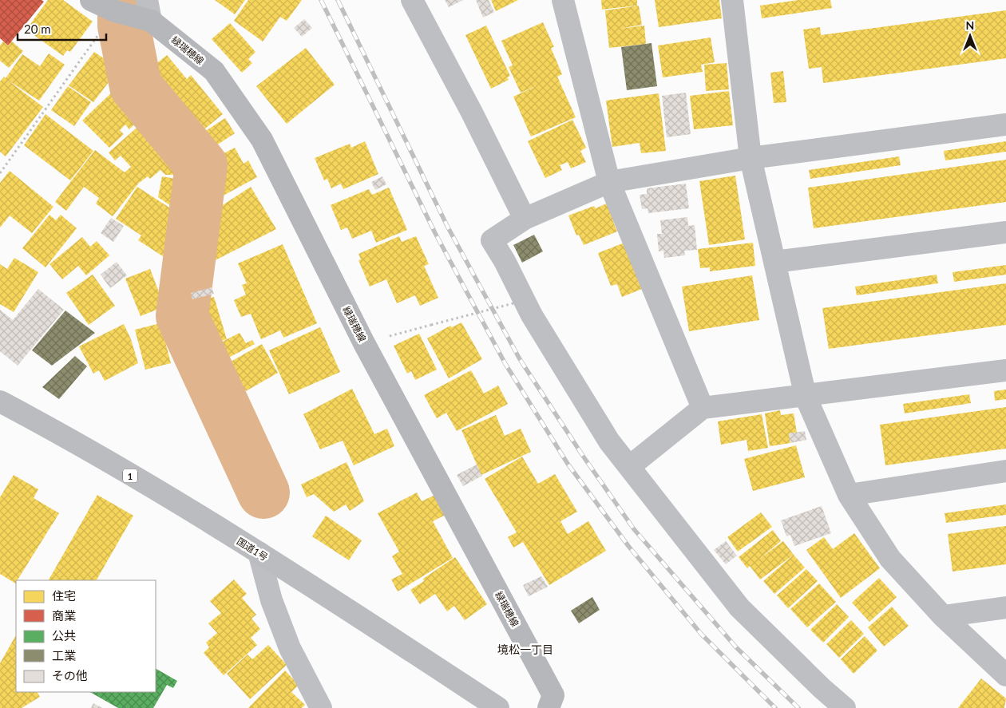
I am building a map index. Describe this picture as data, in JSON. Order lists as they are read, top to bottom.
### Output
{
  "streets": {
    "highway": ["1", "国道1号"],
    "main road": ["緑瑞穂線"]
  },
  "districts": ["境松一丁目"],
  "legend": [
    "住宅",
    "商業",
    "公共",
    "工業",
    "その他"
  ],
  "scale_bar": "20 m",
  "north": "top"
}
